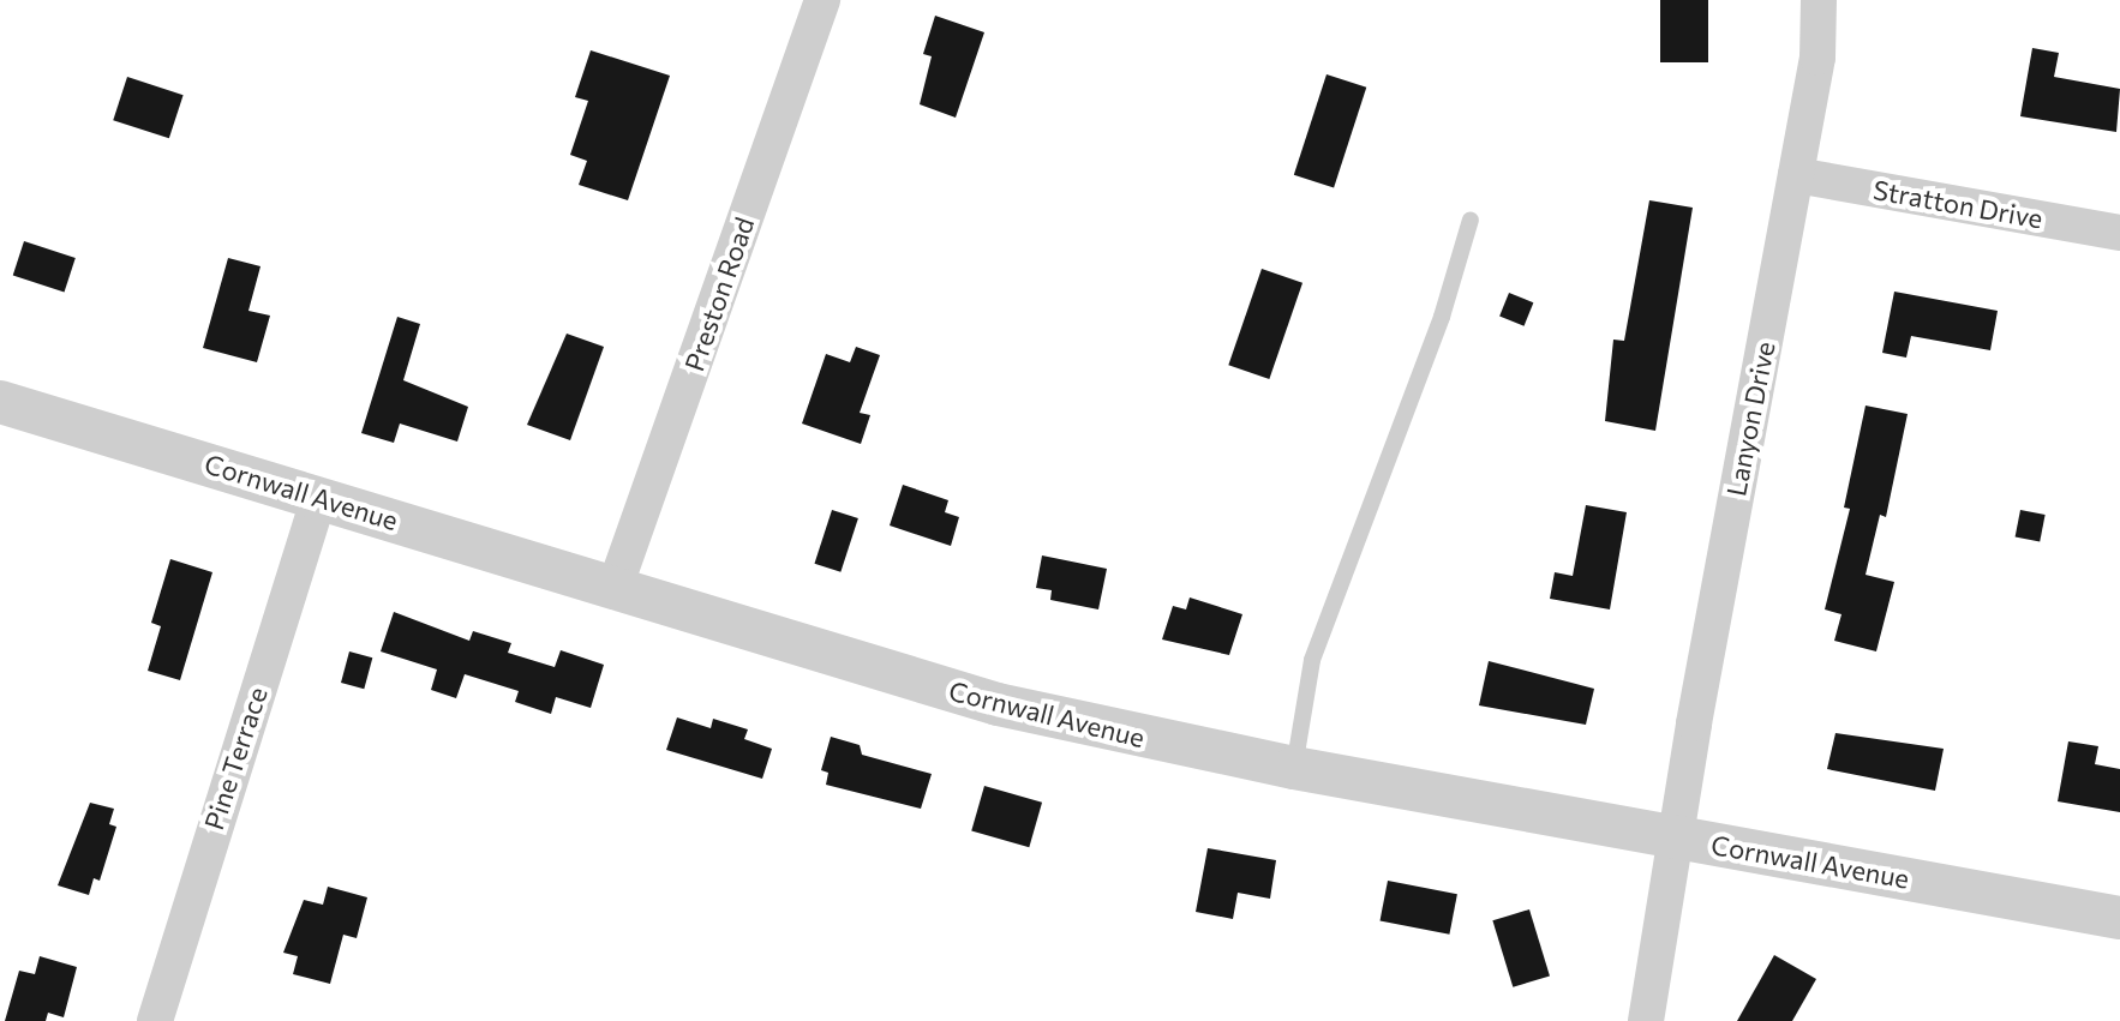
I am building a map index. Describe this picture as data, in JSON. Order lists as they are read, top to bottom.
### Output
{
  "streets": {
    "street": [
      "Stratton Drive",
      "Preston Road",
      "Lanyon Drive",
      "Cornwall Avenue",
      "Pine Terrace"
    ]
  },
  "crossings": [
    ["Stratton Drive", "Lanyon Drive"],
    ["Preston Road", "Cornwall Avenue"],
    ["Lanyon Drive", "Cornwall Avenue"],
    ["Cornwall Avenue", "Pine Terrace"]
  ]
}
